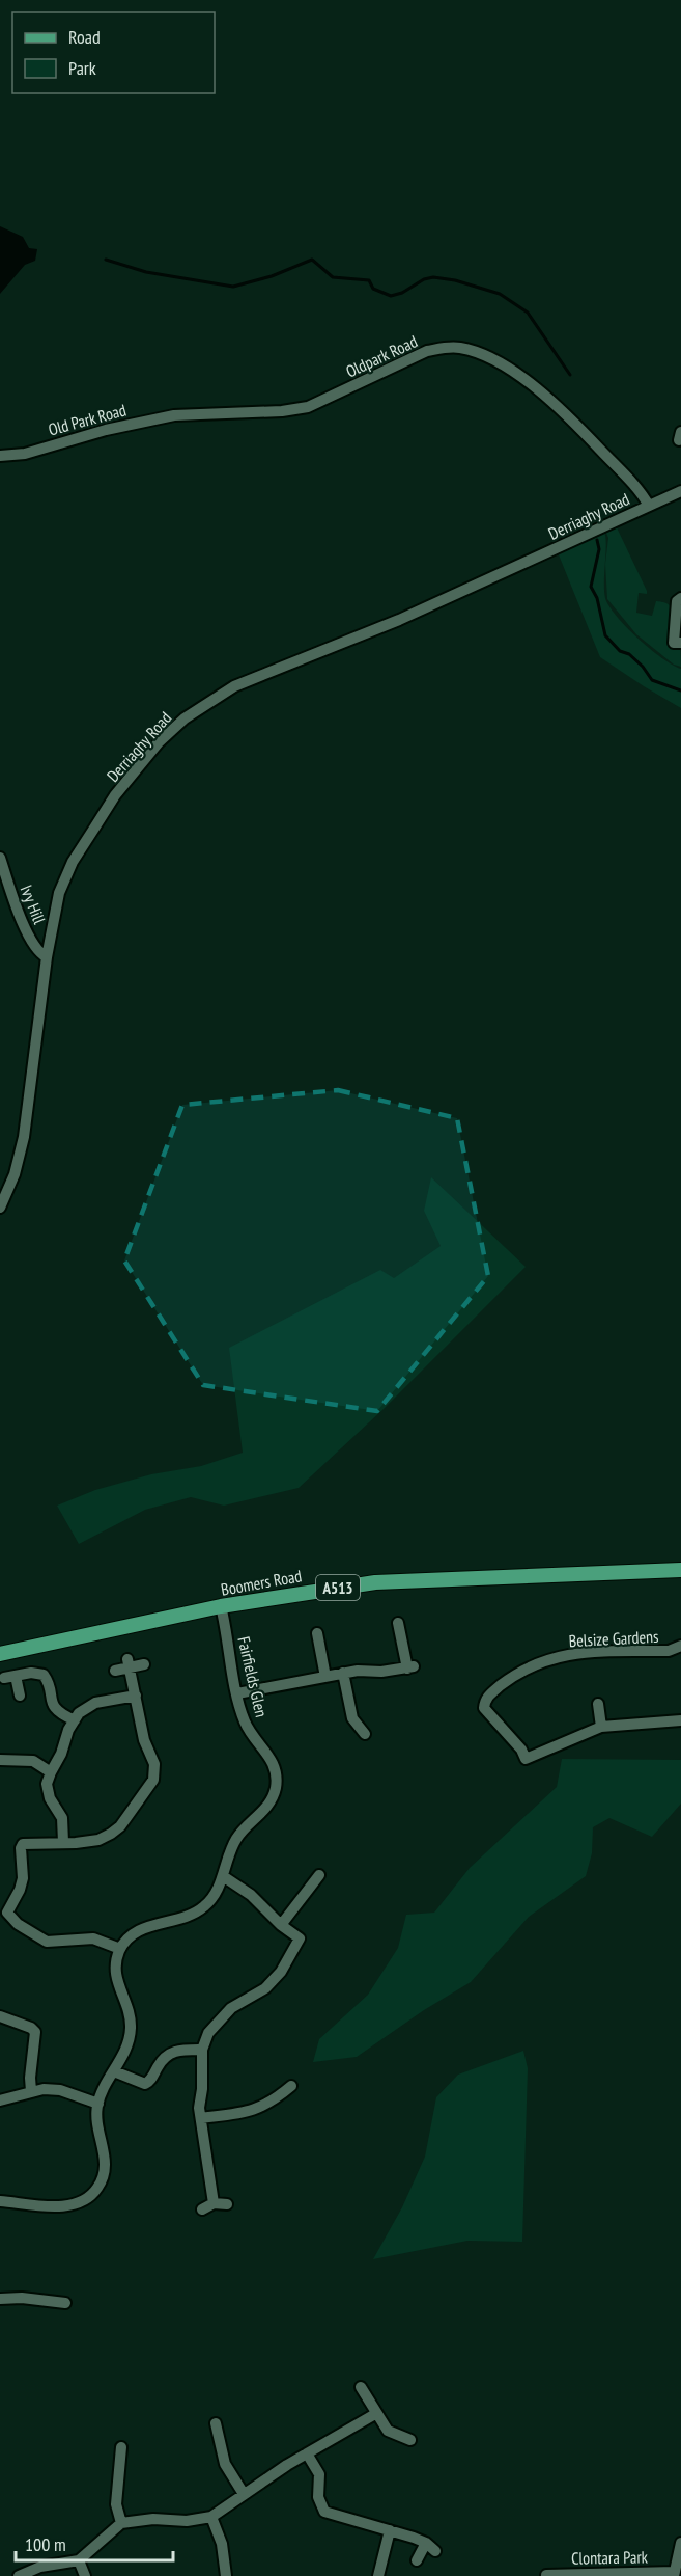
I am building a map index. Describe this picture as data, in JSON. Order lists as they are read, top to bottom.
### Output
{
  "streets": {
    "main road": ["Boomers Road", "A513"],
    "street": [
      "Oldpark Road",
      "Old Park Road",
      "Derriaghy Road",
      "Ivy Hill",
      "Belsize Gardens",
      "Fairfields Glen",
      "Clontara Park"
    ]
  },
  "crossings": [
    ["Oldpark Road", "Old Park Road"],
    ["Oldpark Road", "Derriaghy Road"],
    ["Derriaghy Road", "Ivy Hill"],
    ["Boomers Road", "Fairfields Glen"]
  ],
  "legend": ["Road", "Park"],
  "scale_bar": "100 m"
}
